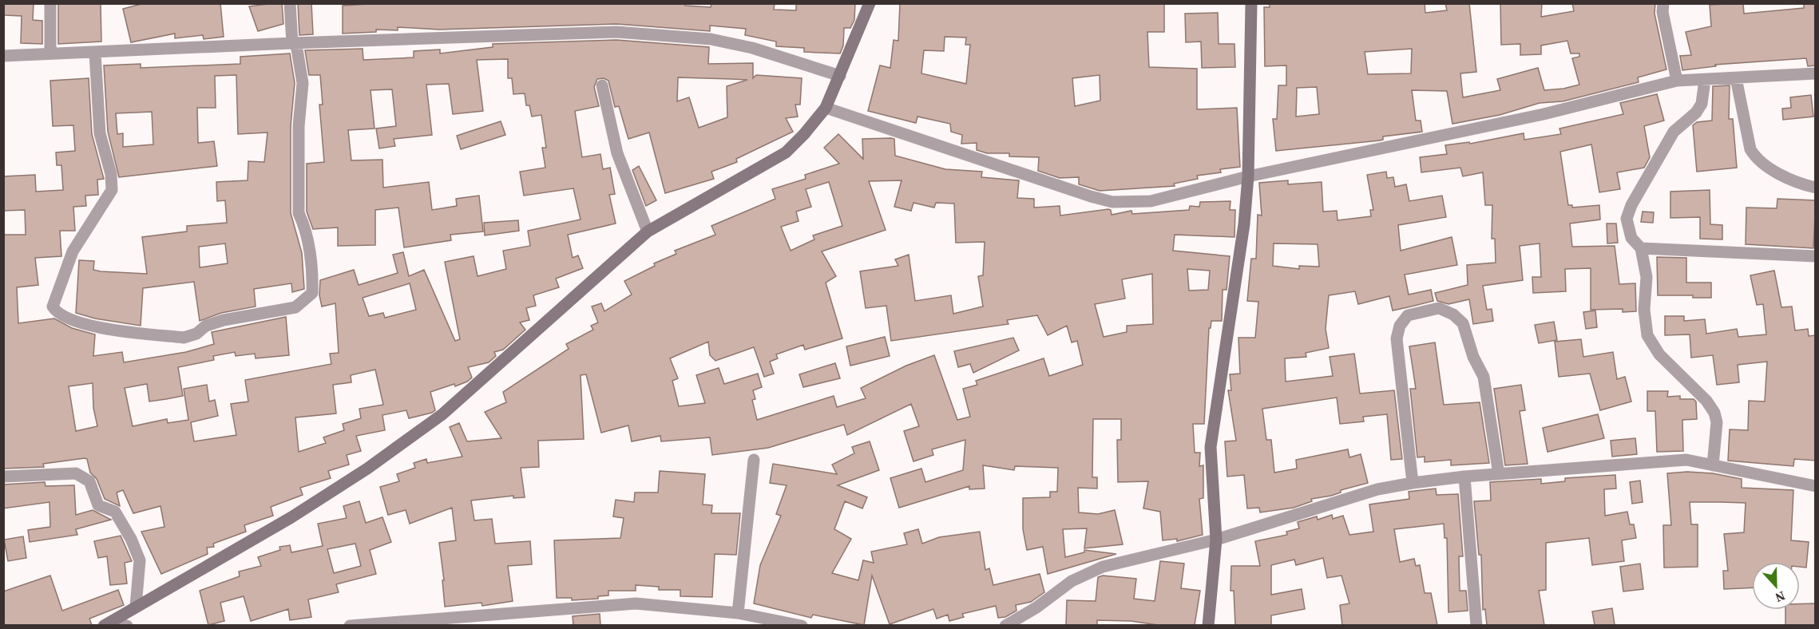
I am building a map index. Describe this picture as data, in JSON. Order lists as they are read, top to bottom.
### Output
{
  "north": "bottom"
}
